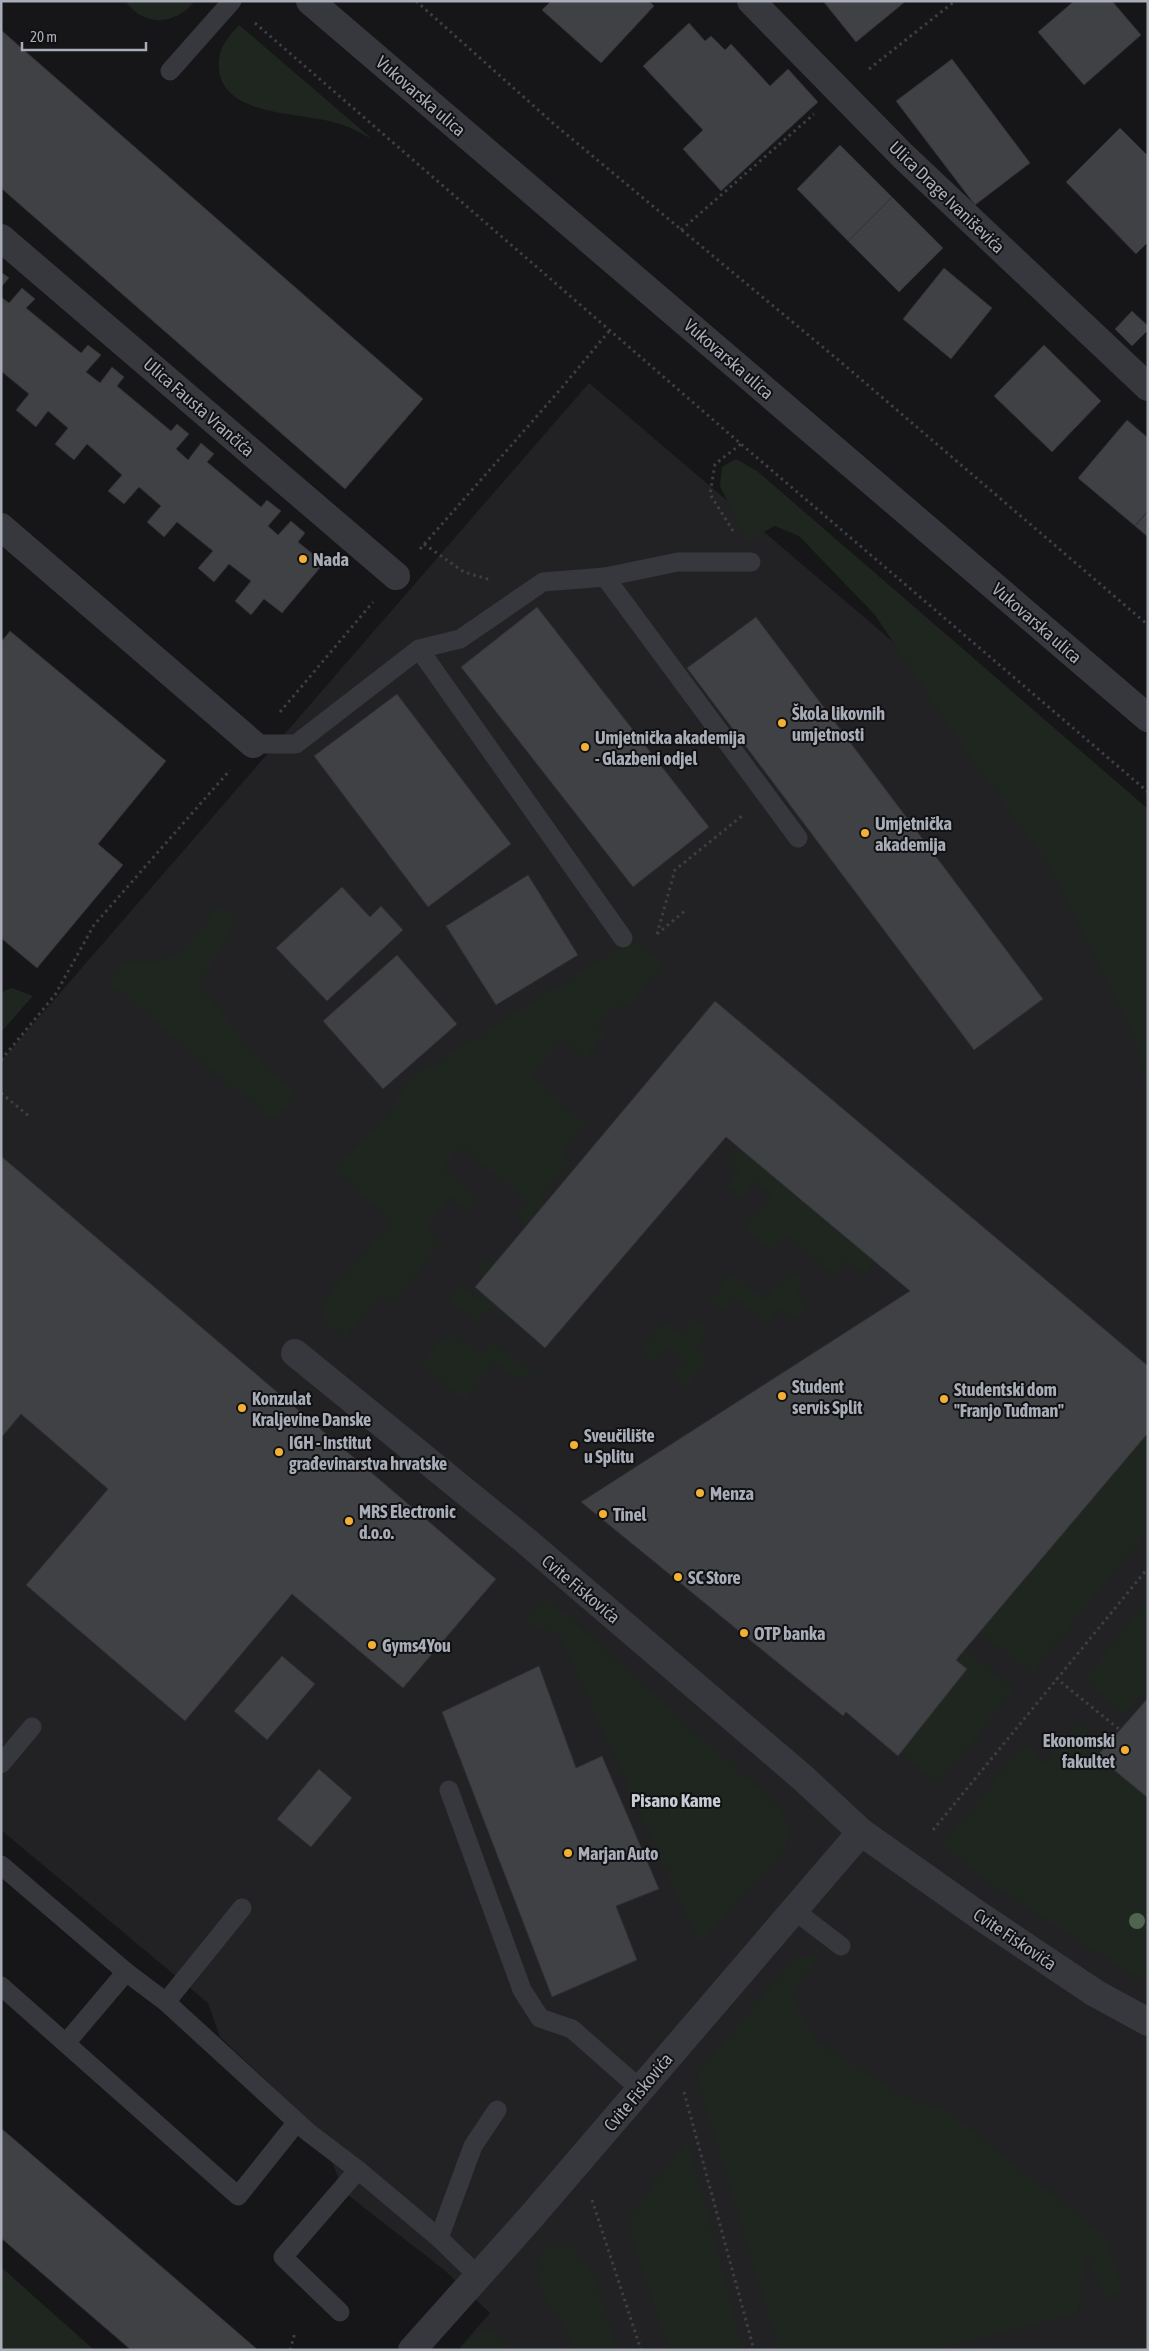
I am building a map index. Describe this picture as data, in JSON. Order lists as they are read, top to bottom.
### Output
{
  "streets": {
    "street": [
      "Vukovarska ulica",
      "Ulica Drage Ivaniševića",
      "Ulica Fausta Vrančića",
      "Cvite Fiskovića"
    ]
  },
  "districts": ["Pisano Kame"],
  "places": [
    "Nada",
    "Škola likovnih umjetnosti",
    "Umjetnička akademija - Glazbeni odjel",
    "Umjetnička akademija",
    "Student servis Split",
    "Studentski dom \"Franjo Tuđman\"",
    "Konzulat Kraljevine Danske",
    "Sveučilište u Splitu",
    "IGH - Institut građevinarstva hrvatske",
    "Menza",
    "Tinel",
    "MRS Electronic d.o.o.",
    "SC Store",
    "OTP banka",
    "Gyms4You",
    "Ekonomski fakultet",
    "Marjan Auto"
  ],
  "scale_bar": "20 m"
}
